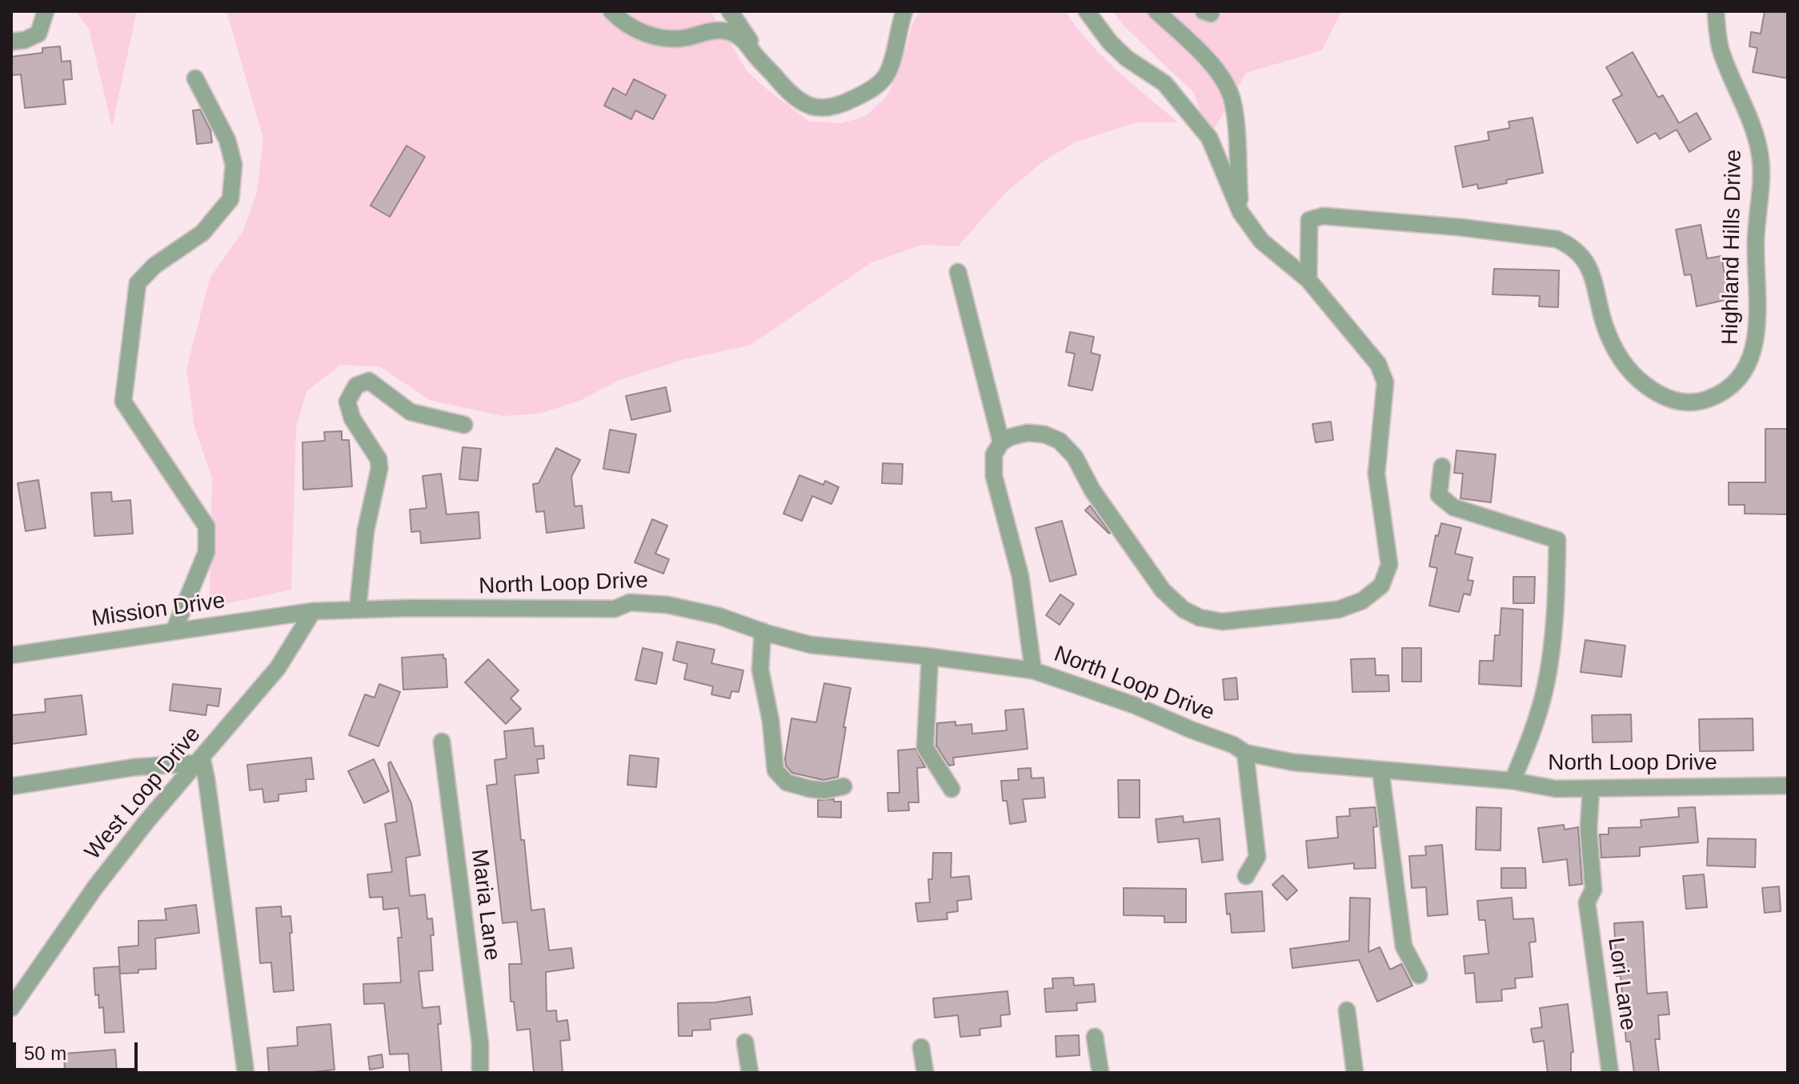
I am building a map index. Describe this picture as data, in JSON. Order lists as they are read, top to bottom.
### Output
{
  "streets": {
    "street": [
      "Highland Hills Drive",
      "North Loop Drive",
      "Mission Drive",
      "West Loop Drive",
      "Maria Lane",
      "Lori Lane"
    ]
  },
  "crossings": [
    ["North Loop Drive", "Mission Drive"],
    ["North Loop Drive", "West Loop Drive"],
    ["North Loop Drive", "Lori Lane"],
    ["Mission Drive", "West Loop Drive"]
  ],
  "scale_bar": "50 m"
}
